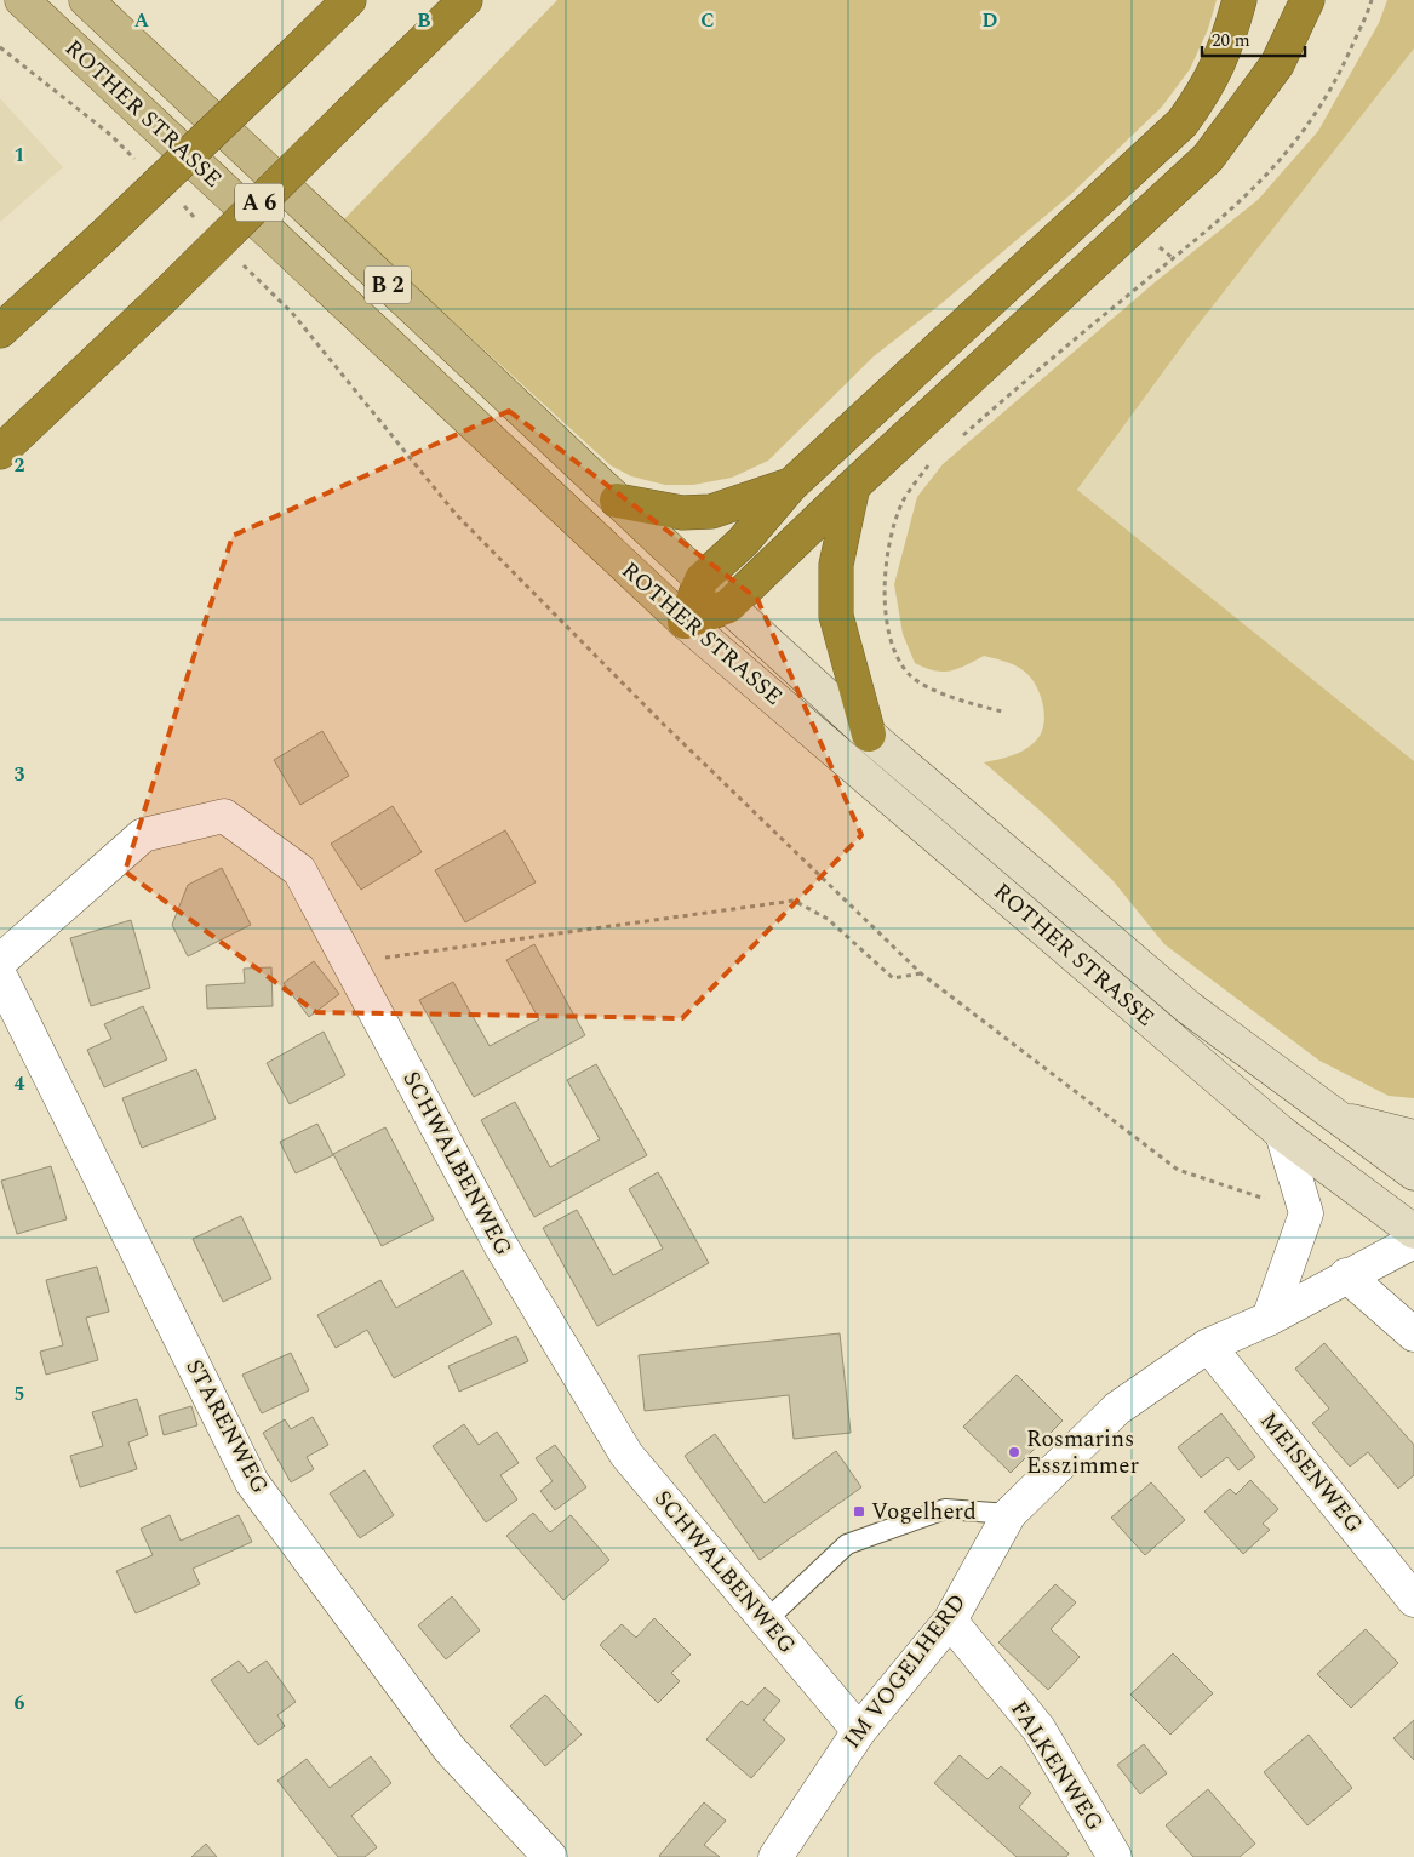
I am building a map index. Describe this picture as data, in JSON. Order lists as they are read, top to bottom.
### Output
{
  "streets": {
    "highway": ["A 6"],
    "main road": ["ROTHER STRASSE", "B 2"],
    "street": [
      "SCHWALBENWEG",
      "STARENWEG",
      "MEISENWEG",
      "IM VOGELHERD",
      "FALKENWEG"
    ]
  },
  "crossings": [
    ["SCHWALBENWEG", "IM VOGELHERD"],
    ["MEISENWEG", "IM VOGELHERD"],
    ["IM VOGELHERD", "FALKENWEG"]
  ],
  "places": {
    "other": ["Rosmarins Esszimmer"],
    "transit": ["Vogelherd"]
  },
  "scale_bar": "20 m",
  "grid": {
    "columns": [
      "A",
      "B",
      "C",
      "D"
    ],
    "rows": [
      "1",
      "2",
      "3",
      "4",
      "5",
      "6"
    ]
  }
}
